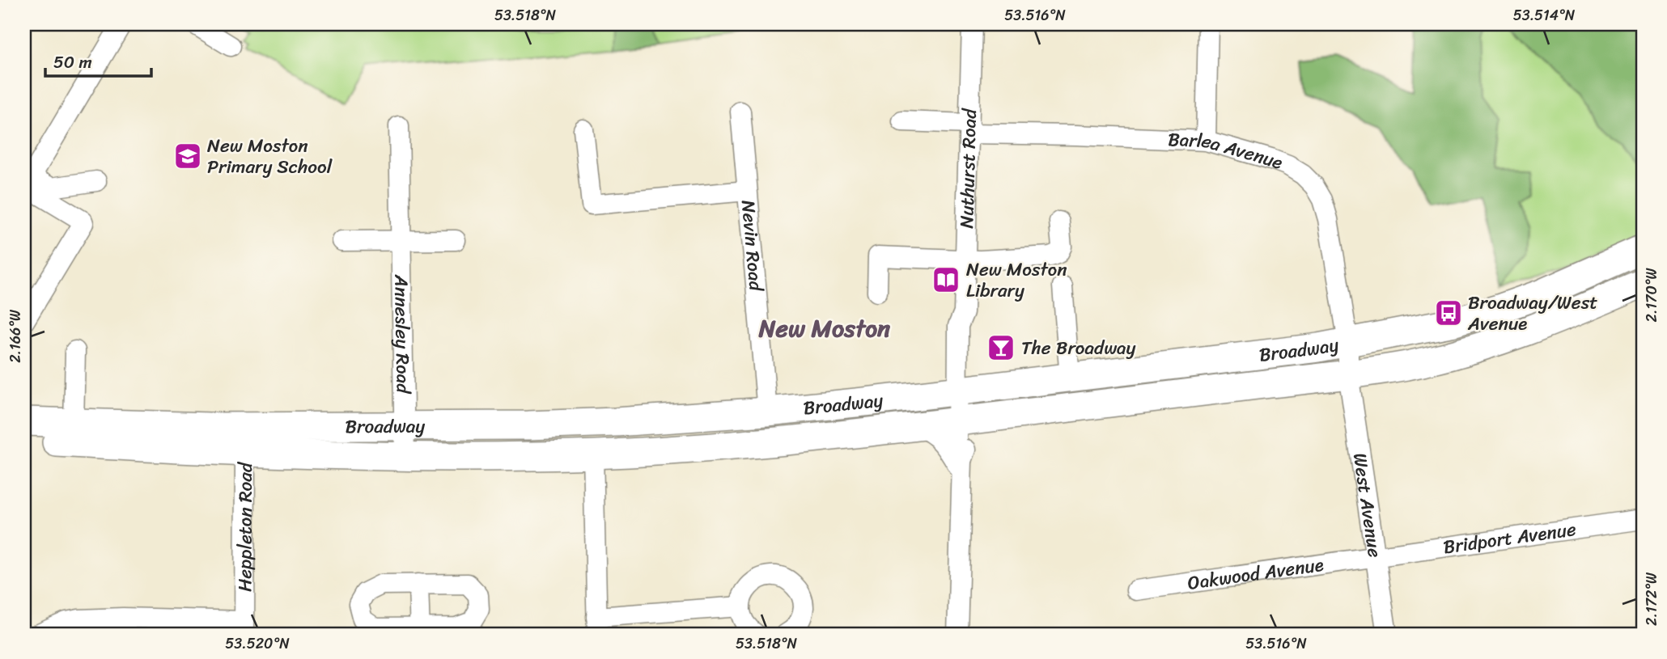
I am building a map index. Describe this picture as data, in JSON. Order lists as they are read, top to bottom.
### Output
{
  "streets": {
    "highway": ["Broadway"],
    "street": [
      "Barlea Avenue",
      "Nuthurst Road",
      "Nevin Road",
      "Annesley Road",
      "West Avenue",
      "Heppleton Road",
      "Bridport Avenue",
      "Oakwood Avenue"
    ]
  },
  "crossings": [
    ["Barlea Avenue", "Nuthurst Road"],
    ["Barlea Avenue", "Broadway"],
    ["Barlea Avenue", "West Avenue"],
    ["Nuthurst Road", "Broadway"],
    ["Nevin Road", "Broadway"],
    ["Annesley Road", "Broadway"],
    ["Broadway", "West Avenue"],
    ["Broadway", "Heppleton Road"],
    ["West Avenue", "Bridport Avenue"],
    ["West Avenue", "Oakwood Avenue"],
    ["Bridport Avenue", "Oakwood Avenue"]
  ],
  "districts": ["New Moston"],
  "places": {
    "school or university": ["New Moston Primary School"],
    "library": ["New Moston Library"],
    "bus stop": ["Broadway/West Avenue"],
    "bar": ["The Broadway"]
  },
  "scale_bar": "50 m",
  "coordinates": [
    "53.518°N",
    "53.516°N",
    "53.514°N",
    "2.170°W",
    "2.166°W",
    "2.172°W",
    "53.520°N"
  ]
}
